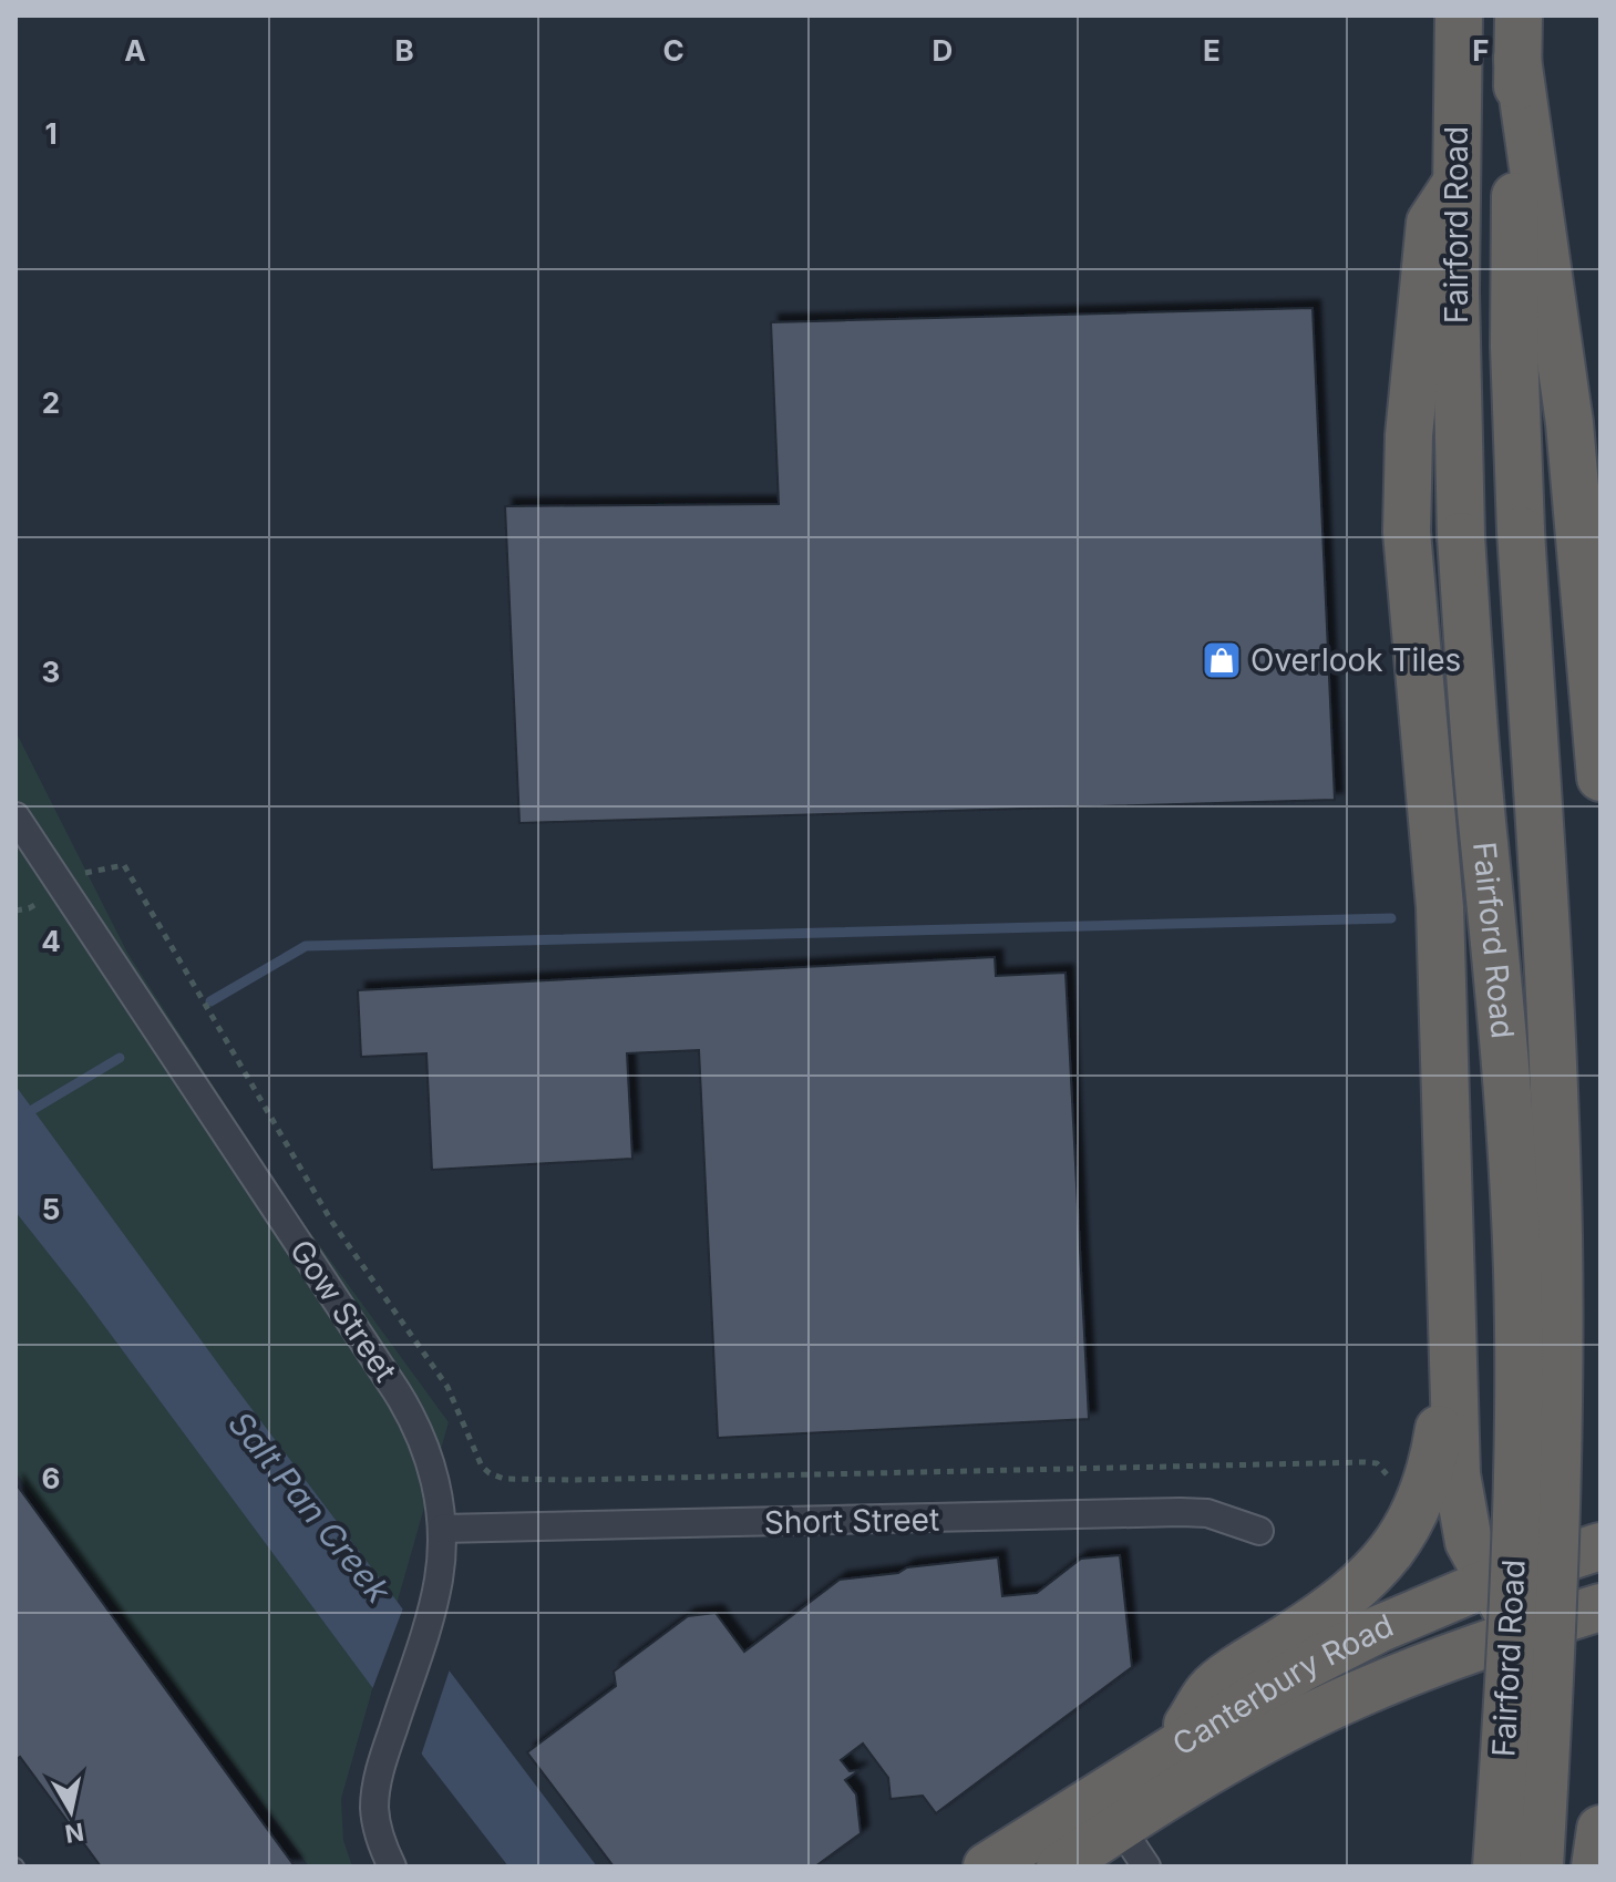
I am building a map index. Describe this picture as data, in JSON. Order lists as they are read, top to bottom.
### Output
{
  "streets": {
    "highway": ["Fairford Road", "Canterbury Road"],
    "street": ["Gow Street", "Short Street"]
  },
  "crossings": [
    ["Gow Street", "Short Street"]
  ],
  "water": ["Salt Pan Creek"],
  "places": {
    "shop": ["Overlook Tiles"]
  },
  "north": "bottom",
  "grid": {
    "columns": [
      "A",
      "B",
      "C",
      "D",
      "E",
      "F"
    ],
    "rows": [
      "1",
      "2",
      "3",
      "4",
      "5",
      "6"
    ]
  }
}
